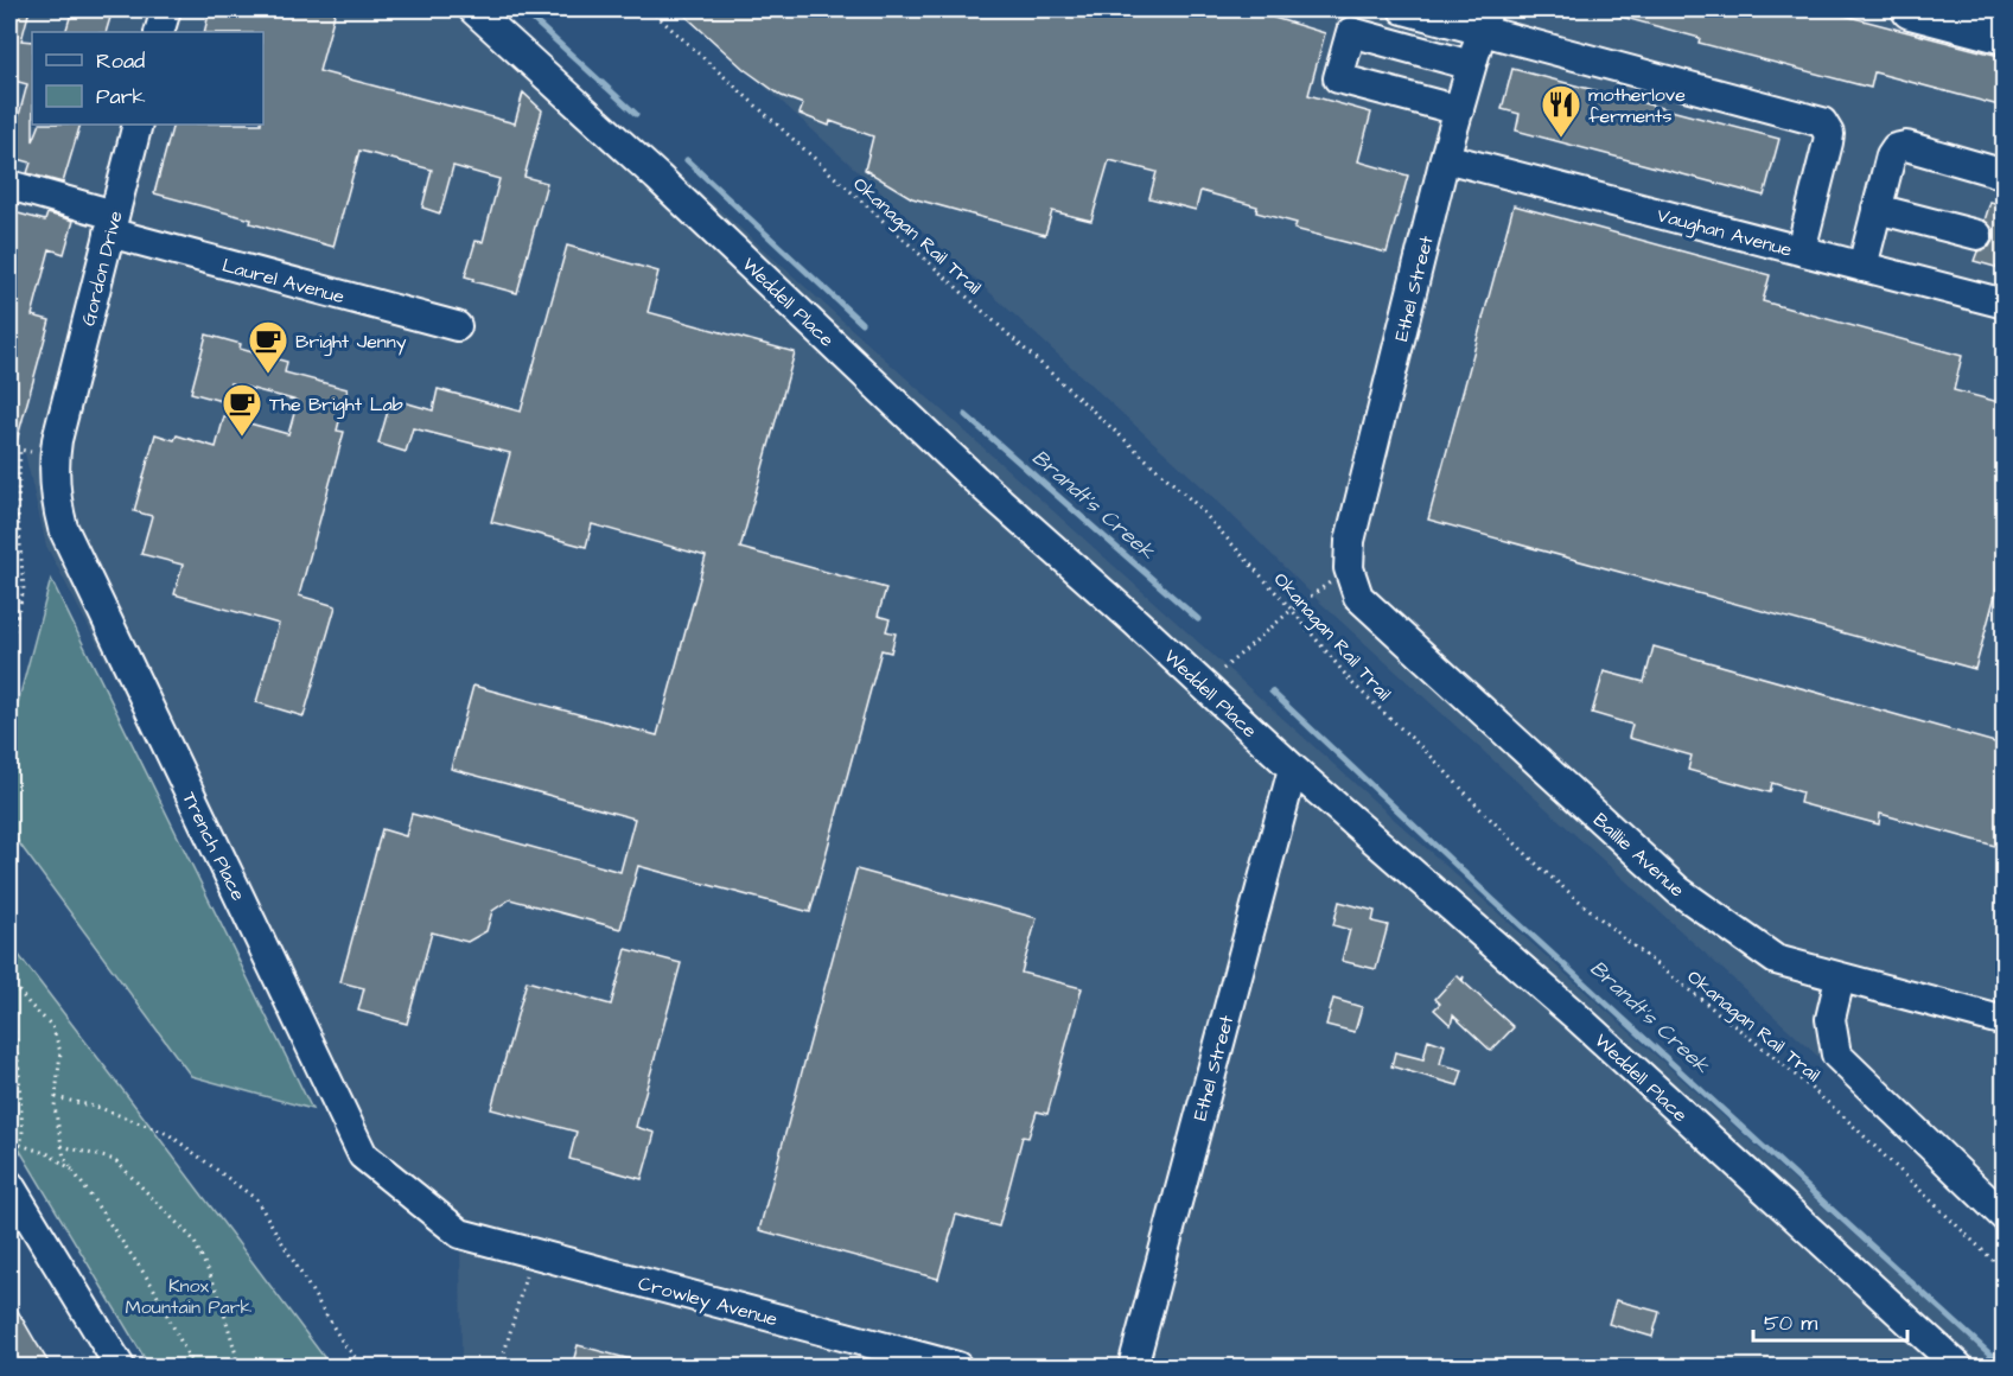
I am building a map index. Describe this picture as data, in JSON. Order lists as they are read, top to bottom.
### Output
{
  "streets": {
    "street": [
      "Vaughan Avenue",
      "Gordon Drive",
      "Laurel Avenue",
      "Ethel Street",
      "Weddell Place",
      "Trench Place",
      "Baillie Avenue",
      "Crowley Avenue"
    ],
    "path": ["Okanagan Rail Trail"]
  },
  "crossings": [
    ["Vaughan Avenue", "Ethel Street"],
    ["Gordon Drive", "Laurel Avenue"],
    ["Gordon Drive", "Trench Place"],
    ["Ethel Street", "Weddell Place"],
    ["Ethel Street", "Baillie Avenue"],
    ["Trench Place", "Crowley Avenue"]
  ],
  "water": ["Brandt's Creek"],
  "parks": ["Knox Mountain Park"],
  "places": {
    "restaurant": ["motherlove ferments"],
    "cafe": ["Bright Jenny", "The Bright Lab"]
  },
  "legend": ["Road", "Park"],
  "scale_bar": "50 m"
}
